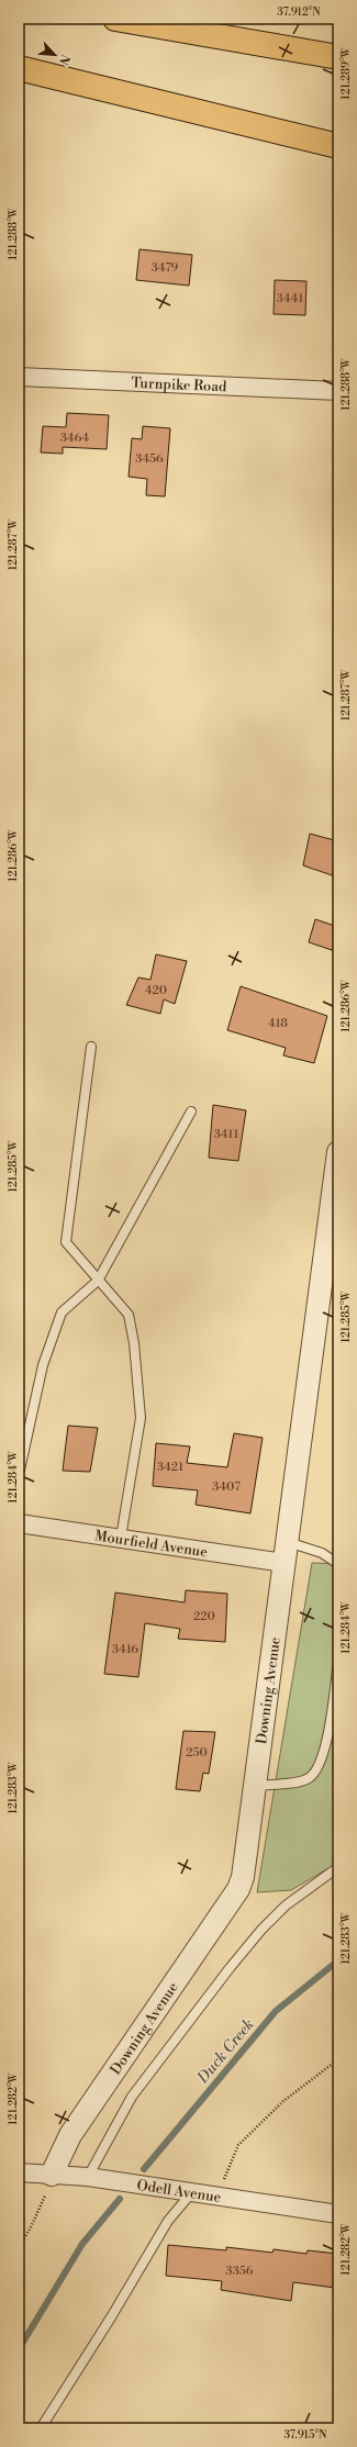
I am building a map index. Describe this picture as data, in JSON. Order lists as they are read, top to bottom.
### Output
{
  "streets": {
    "street": [
      "Turnpike Road",
      "Mourfield Avenue",
      "Downing Avenue",
      "Odell Avenue"
    ]
  },
  "crossings": [
    ["Mourfield Avenue", "Downing Avenue"],
    ["Downing Avenue", "Odell Avenue"]
  ],
  "water": ["Duck Creek"],
  "house_numbers": [
    "3479",
    "3441",
    "3464",
    "3456",
    "420",
    "418",
    "3411",
    "3421",
    "3407",
    "220",
    "3416",
    "250",
    "3356"
  ],
  "north": "bottom right",
  "coordinates": [
    "37.912°N",
    "121.289°W",
    "121.288°W",
    "121.287°W",
    "121.286°W",
    "121.285°W",
    "121.284°W",
    "121.283°W",
    "121.282°W",
    "37.915°N"
  ]
}
